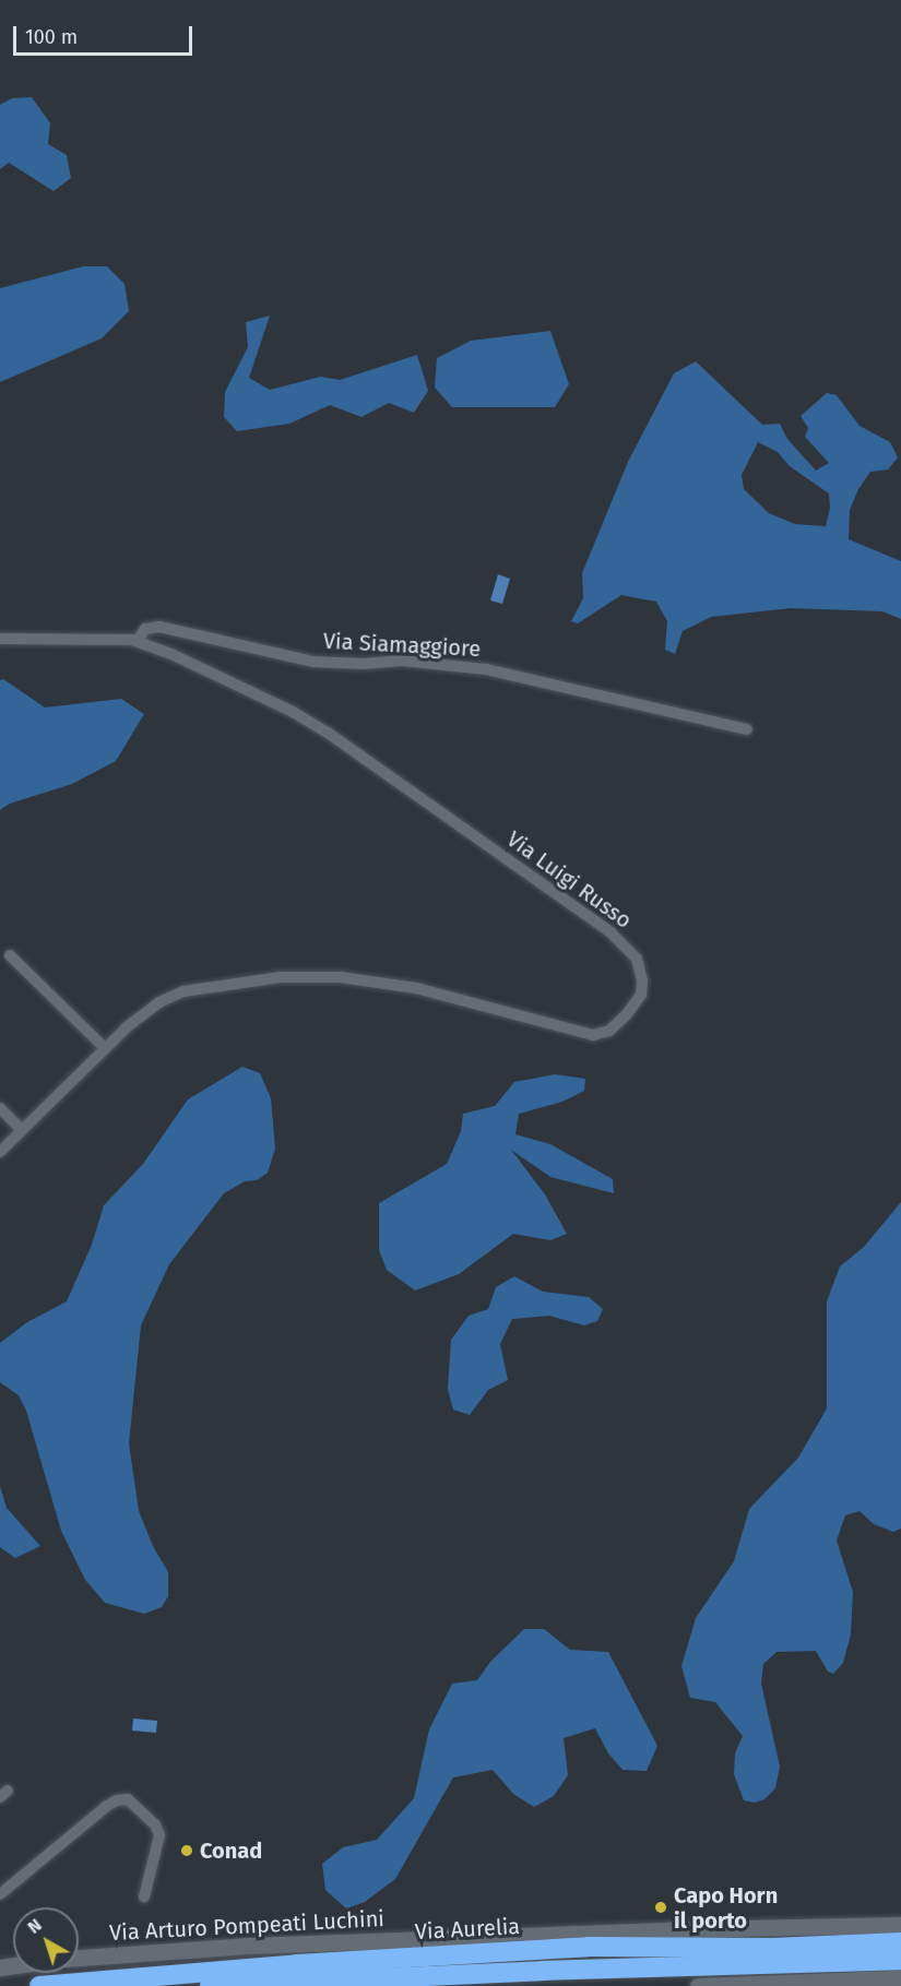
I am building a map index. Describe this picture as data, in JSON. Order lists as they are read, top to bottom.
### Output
{
  "streets": {
    "highway": ["Via Aurelia"],
    "street": ["Via Siamaggiore", "Via Luigi Russo", "Via Arturo Pompeati Luchini"]
  },
  "crossings": [
    ["Via Siamaggiore", "Via Luigi Russo"]
  ],
  "places": ["Conad", "Capo Horn il porto"],
  "scale_bar": "100 m",
  "north": "top left"
}
